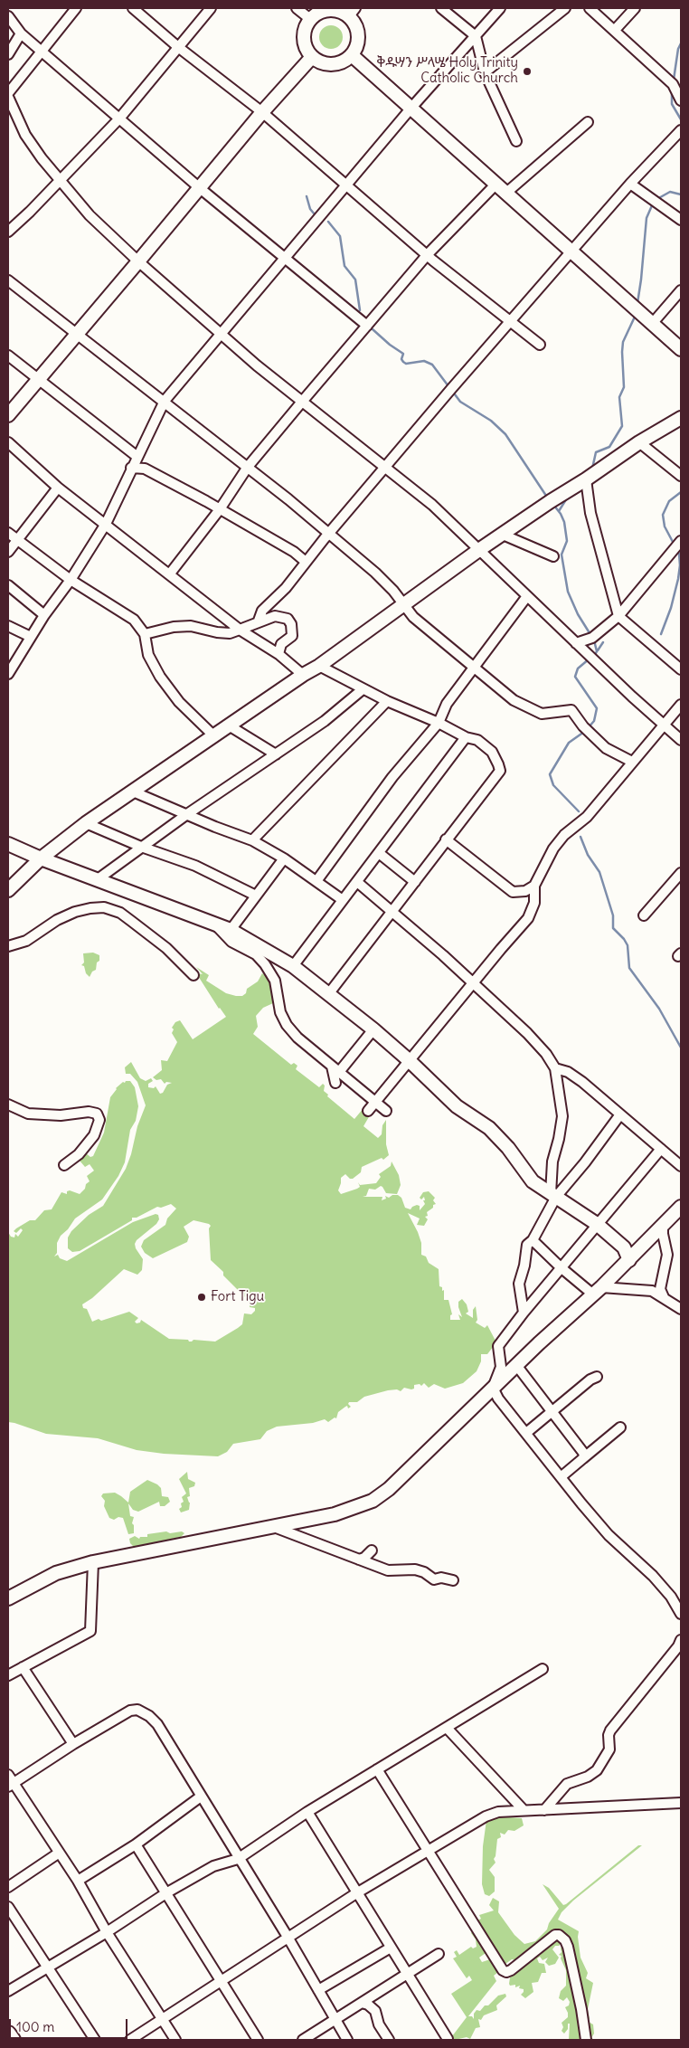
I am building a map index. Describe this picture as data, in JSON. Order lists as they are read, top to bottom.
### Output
{
  "places": ["ቅዱሣን ሥላሤ Holy Trinity Catholic Church", "Fort Tigu"],
  "scale_bar": "100 m"
}
